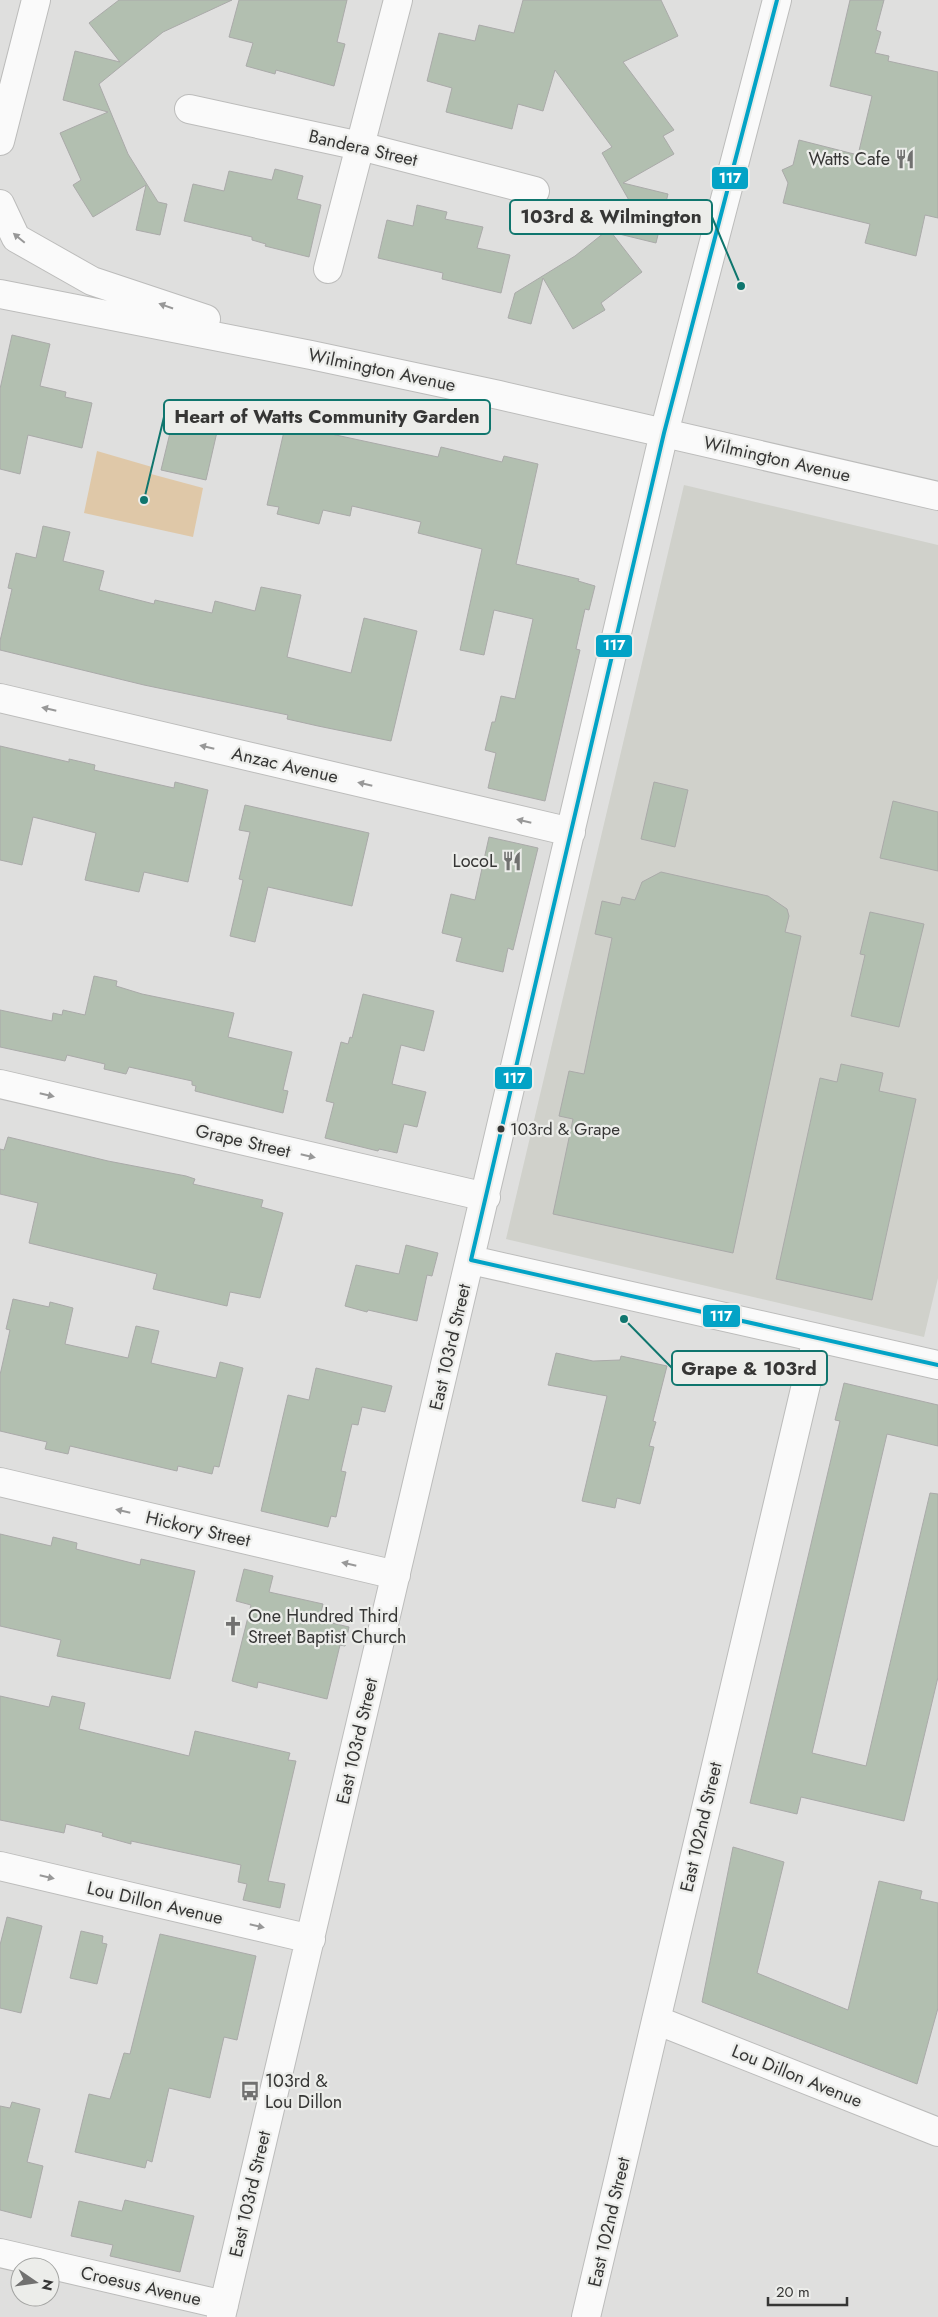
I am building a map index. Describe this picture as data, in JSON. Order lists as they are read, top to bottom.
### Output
{
  "streets": {
    "street": [
      "Bandera Street",
      "Wilmington Avenue",
      "Anzac Avenue",
      "Grape Street",
      "East 103rd Street",
      "Hickory Street",
      "East 102nd Street",
      "Lou Dillon Avenue",
      "Croesus Avenue"
    ]
  },
  "crossings": [
    ["Wilmington Avenue", "East 103rd Street"],
    ["Anzac Avenue", "East 103rd Street"],
    ["Grape Street", "East 103rd Street"],
    ["East 103rd Street", "Hickory Street"],
    ["East 103rd Street", "Lou Dillon Avenue"],
    ["East 103rd Street", "Croesus Avenue"],
    ["East 102nd Street", "Lou Dillon Avenue"]
  ],
  "one_way": [
    "Anzac Avenue",
    "Grape Street",
    "Hickory Street",
    "Lou Dillon Avenue"
  ],
  "places": {
    "restaurant": ["Watts Cafe", "LocoL"],
    "other": [
      "103rd & Wilmington",
      "Heart of Watts Community Garden",
      "103rd & Grape",
      "Grape & 103rd"
    ],
    "church": ["One Hundred Third Street Baptist Church"],
    "bus stop": ["103rd & Lou Dillon"]
  },
  "lines": ["transit line 117"],
  "scale_bar": "20 m",
  "north": "right"
}
